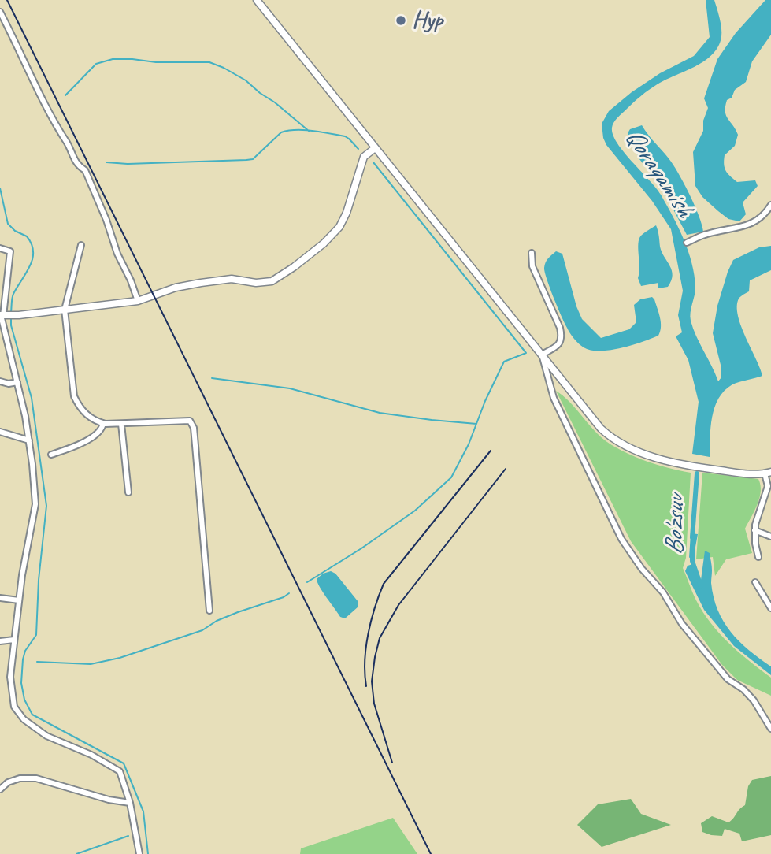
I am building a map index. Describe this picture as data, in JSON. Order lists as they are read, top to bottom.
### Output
{
  "water": ["Qoraqamish", "Bo'zsuv"],
  "places": ["Нур"]
}
